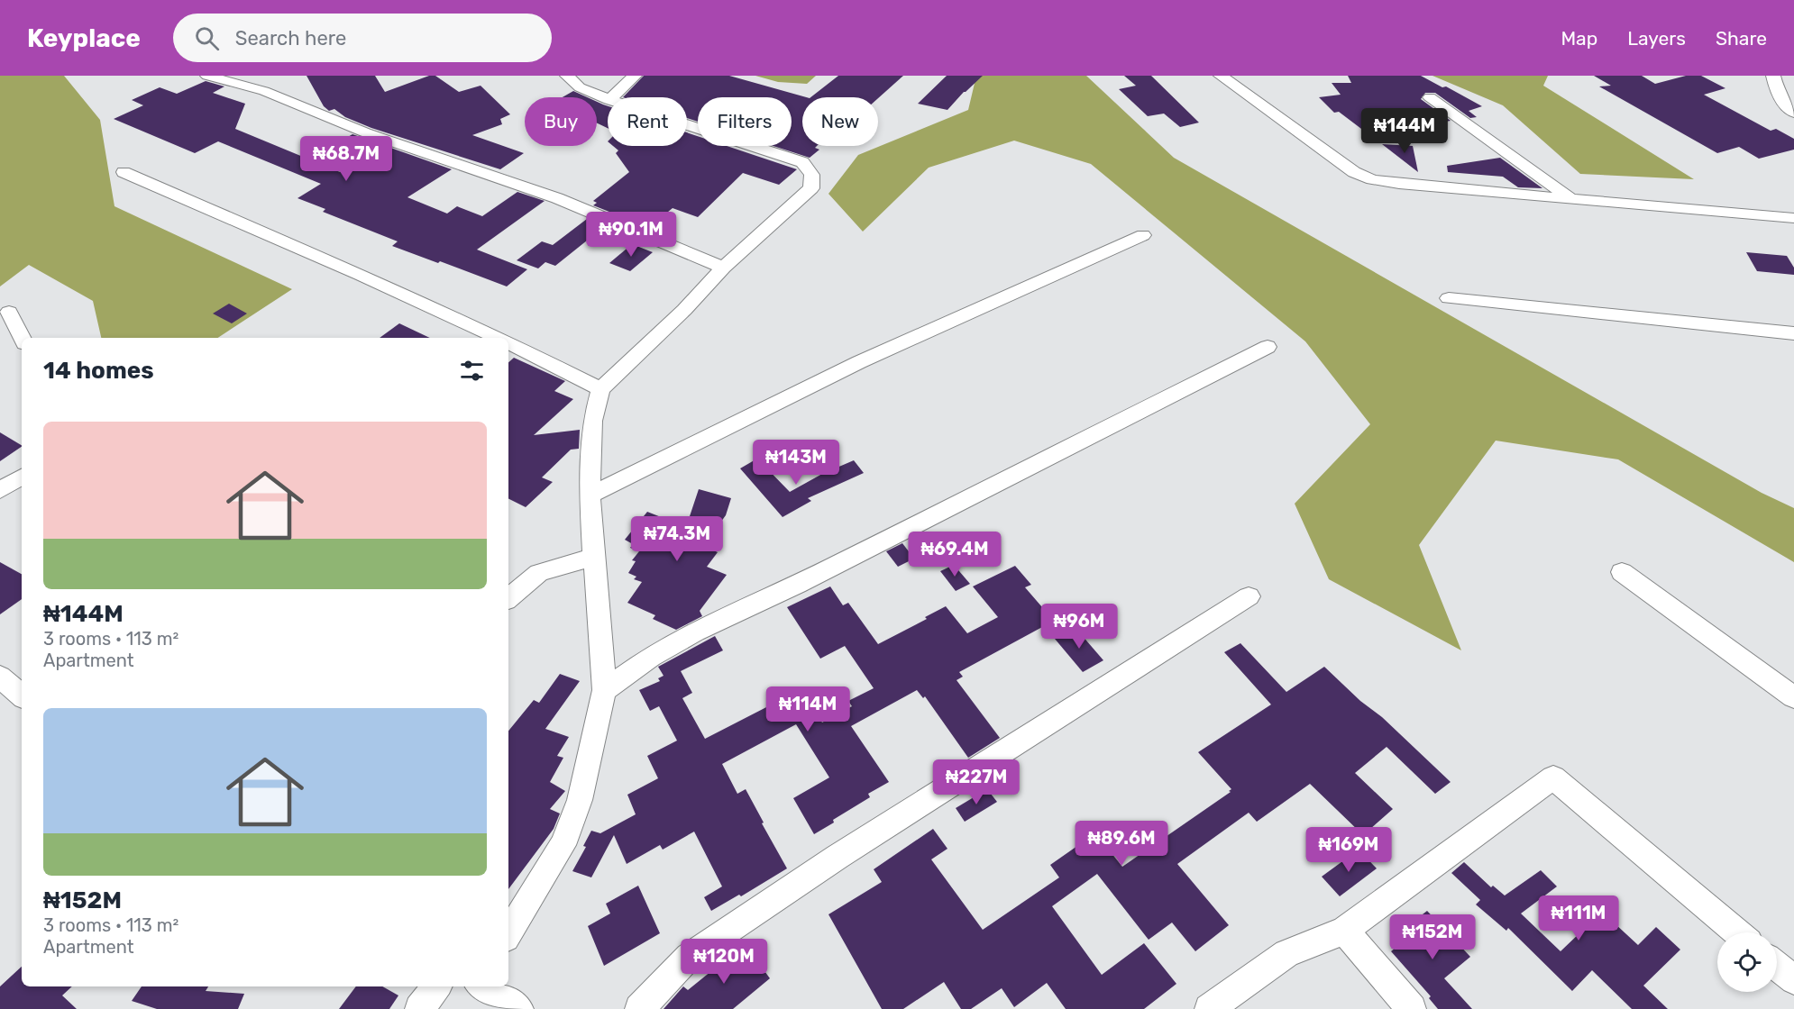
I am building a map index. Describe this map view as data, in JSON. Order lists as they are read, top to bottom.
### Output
{
  "page": {
    "header": "Keyplace",
    "search": "Search here",
    "nav": ["Map", "Layers", "Share"],
    "chip": [
      "Buy",
      "Rent",
      "Filters",
      "New"
    ],
    "price": [
      "₦144M",
      "₦68.7M",
      "₦90.1M",
      "₦143M",
      "₦74.3M",
      "₦69.4M",
      "₦96M",
      "₦114M",
      "₦227M",
      "₦89.6M",
      "₦169M",
      "₦111M",
      "₦152M",
      "₦120M"
    ],
    "heading": "14 homes",
    "list": [
      {
        "name": "₦144M",
        "note": "3 rooms · 113 m² · Apartment"
      },
      {
        "name": "₦152M",
        "note": "3 rooms · 113 m² · Apartment"
      }
    ]
  }
}
